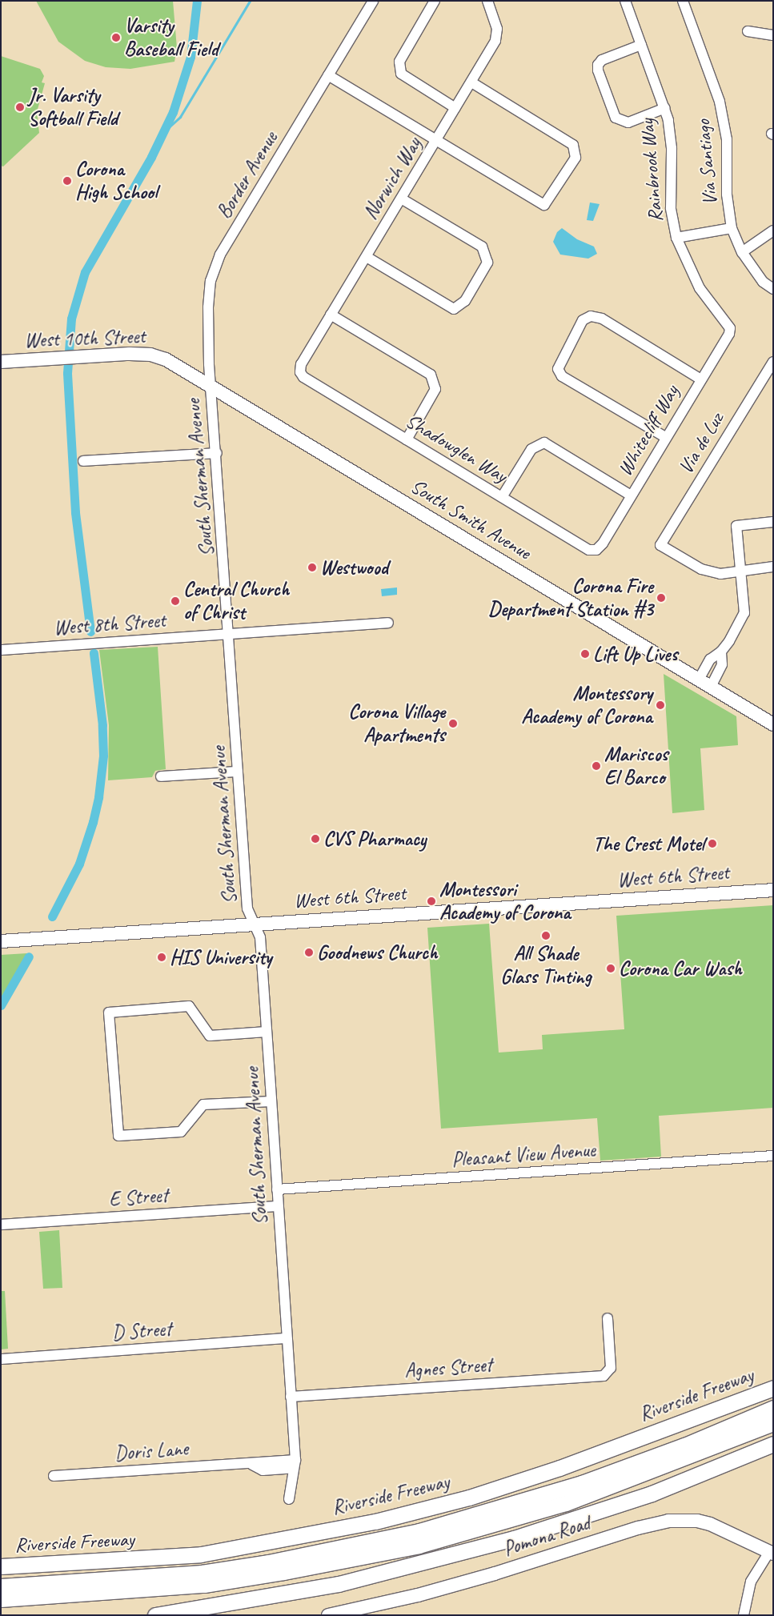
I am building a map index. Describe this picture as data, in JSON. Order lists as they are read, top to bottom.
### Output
{
  "streets": {
    "highway": ["Riverside Freeway"],
    "main road": [
      "West 10th Street",
      "South Smith Avenue",
      "West 6th Street",
      "Pomona Road"
    ],
    "street": [
      "Via Santiago",
      "Rainbrook Way",
      "Border Avenue",
      "Norwich Way",
      "Whitecliff Way",
      "Via de Luz",
      "Shadowglen Way",
      "South Sherman Avenue",
      "West 8th Street",
      "Pleasant View Avenue",
      "E Street",
      "D Street",
      "Agnes Street",
      "Doris Lane"
    ]
  },
  "crossings": [
    ["Rainbrook Way", "Whitecliff Way"],
    ["Border Avenue", "West 10th Street"],
    ["Border Avenue", "South Sherman Avenue"],
    ["Border Avenue", "South Smith Avenue"],
    ["Norwich Way", "Shadowglen Way"],
    ["West 10th Street", "South Sherman Avenue"],
    ["West 10th Street", "South Smith Avenue"],
    ["Whitecliff Way", "Shadowglen Way"],
    ["South Sherman Avenue", "South Smith Avenue"],
    ["South Sherman Avenue", "West 8th Street"],
    ["South Sherman Avenue", "West 6th Street"],
    ["South Sherman Avenue", "Pleasant View Avenue"],
    ["South Sherman Avenue", "E Street"],
    ["South Sherman Avenue", "D Street"],
    ["South Sherman Avenue", "Agnes Street"],
    ["South Sherman Avenue", "Doris Lane"]
  ],
  "places": [
    "Varsity Baseball Field",
    "Jr. Varsity Softball Field",
    "Corona High School",
    "Westwood",
    "Corona Fire Department Station #3",
    "Central Church of Christ",
    "Lift Up Lives",
    "Montessory Academy of Corona",
    "Corona Village Apartments",
    "Mariscos El Barco",
    "CVS Pharmacy",
    "The Crest Motel",
    "Montessori Academy of Corona",
    "All Shade Glass Tinting",
    "Goodnews Church",
    "HIS University",
    "Corona Car Wash"
  ]
}
